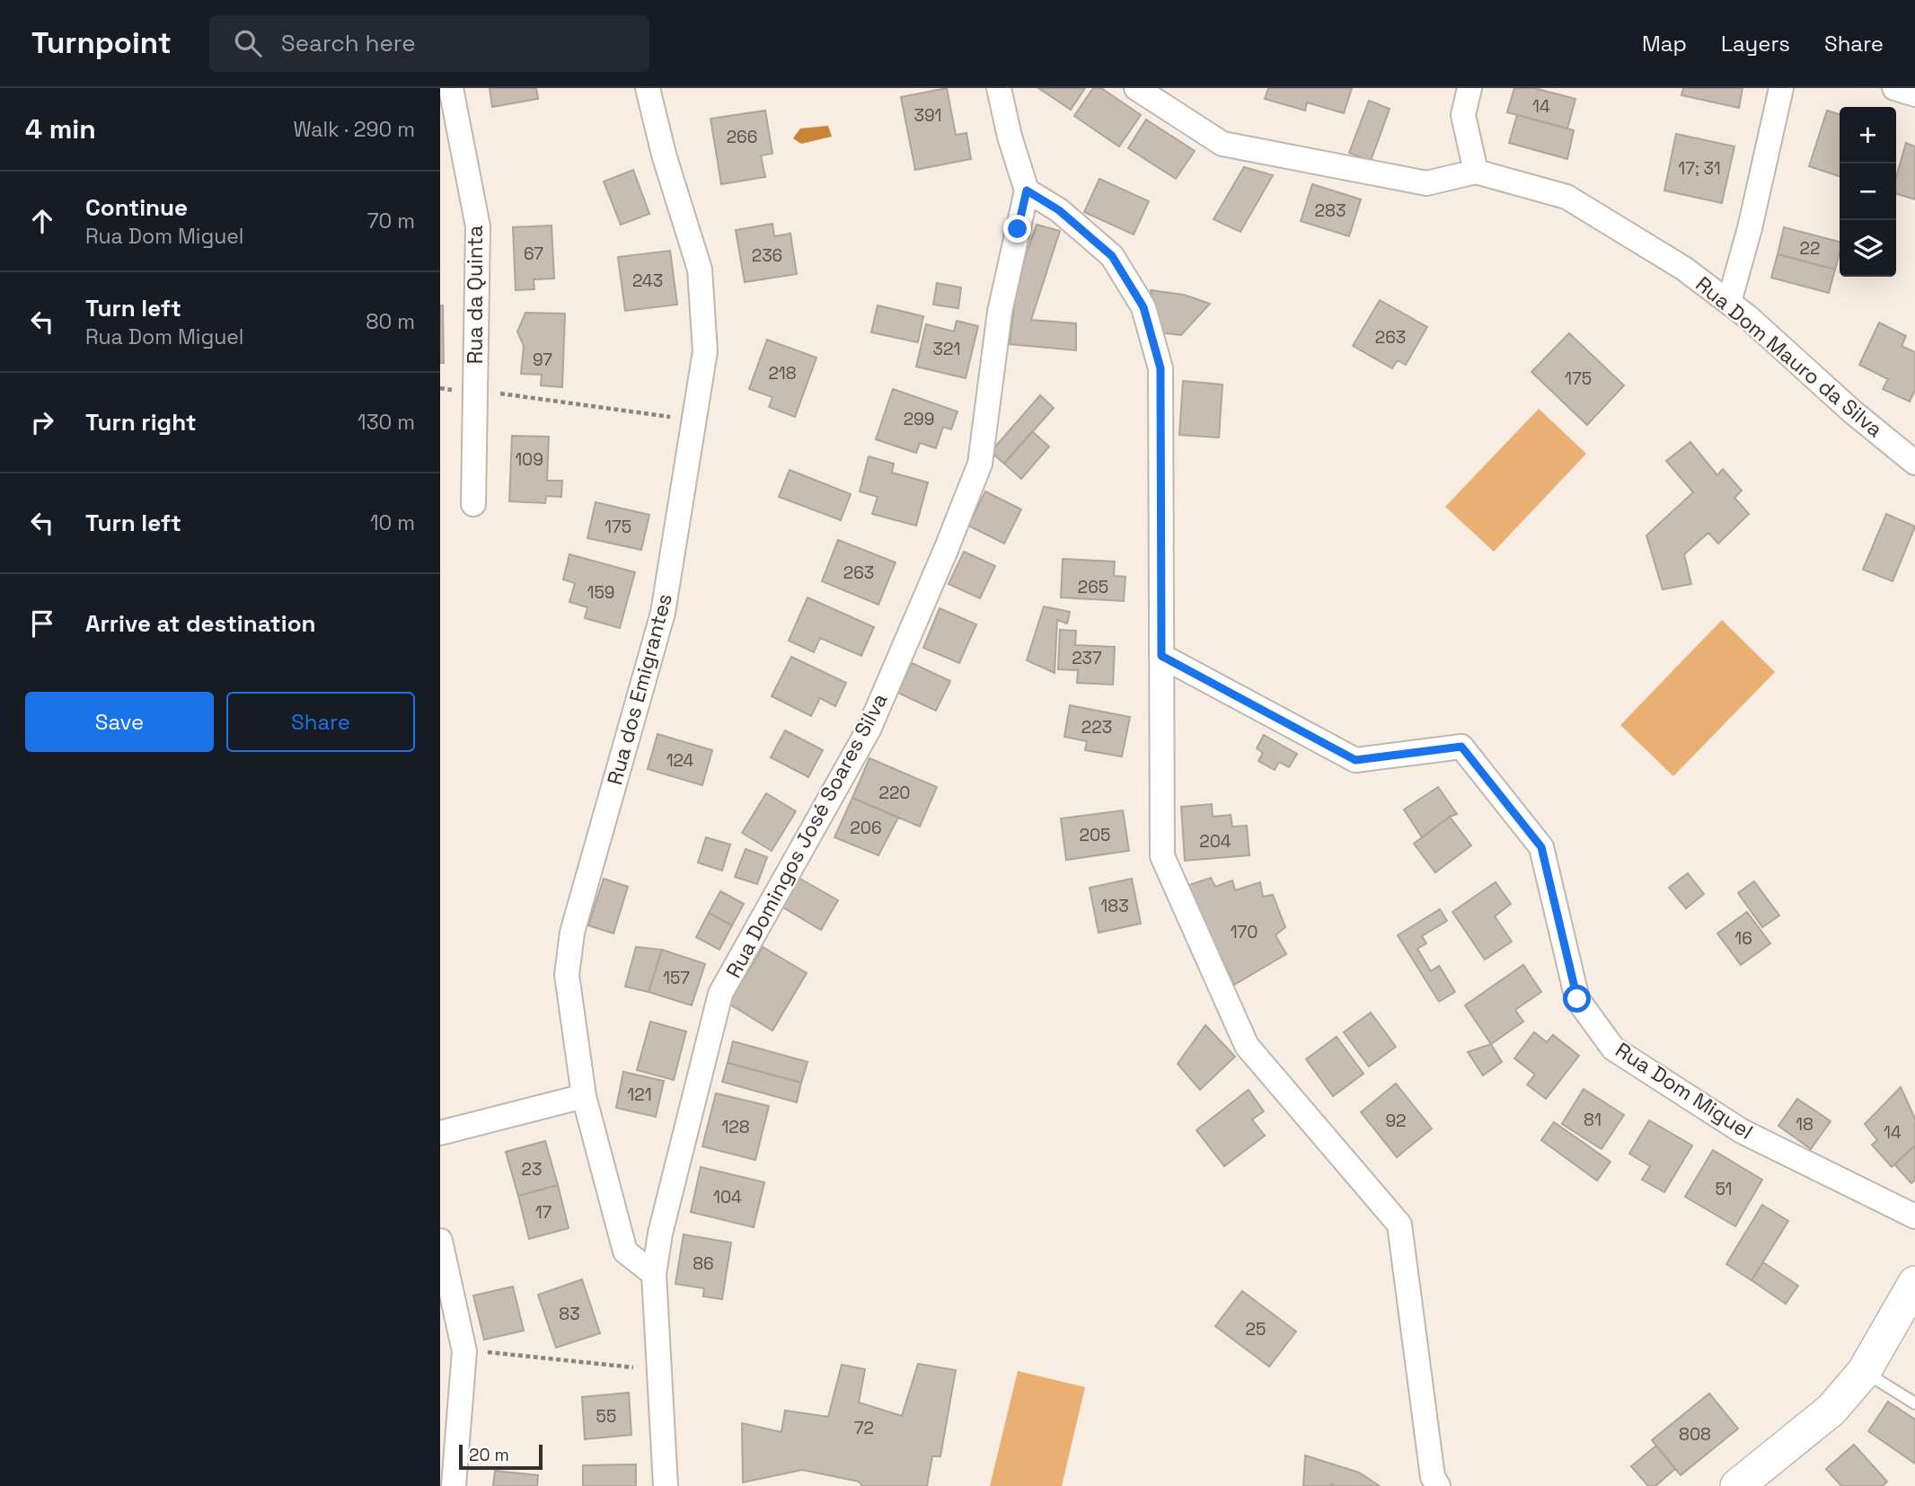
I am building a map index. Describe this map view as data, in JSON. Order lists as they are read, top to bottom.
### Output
{
  "streets": {
    "street": [
      "Rua da Quinta",
      "Rua Dom Mauro da Silva",
      "Rua dos Emigrantes",
      "Rua Domingos José Soares Silva",
      "Rua Dom Miguel"
    ]
  },
  "crossings": [
    ["Rua dos Emigrantes", "Rua Domingos José Soares Silva"]
  ],
  "house_numbers": [
    "14",
    "391",
    "266",
    "17; 31",
    "283",
    "22",
    "67",
    "236",
    "243",
    "263",
    "321",
    "97",
    "218",
    "175",
    "299",
    "109",
    "175",
    "263",
    "265",
    "159",
    "237",
    "223",
    "124",
    "220",
    "206",
    "205",
    "204",
    "183",
    "170",
    "16",
    "157",
    "121",
    "81",
    "92",
    "18",
    "128",
    "14",
    "23",
    "51",
    "104",
    "17",
    "86",
    "83",
    "25",
    "55",
    "72",
    "808"
  ],
  "scale_bar": "20 m",
  "page": {
    "header": "Turnpoint",
    "search": "Search here",
    "nav": ["Map", "Layers", "Share"],
    "heading": ["4 min", "Walk · 290 m"],
    "map_buttons": ["+", "−"],
    "list": [
      ["Continue", "Rua Dom Miguel", "70 m"],
      ["Turn left", "Rua Dom Miguel", "80 m"],
      ["Turn right", "130 m"],
      ["Turn left", "10 m"],
      "Arrive at destination"
    ],
    "buttons": ["Save", "Share"],
    "scale": "20 m"
  }
}
